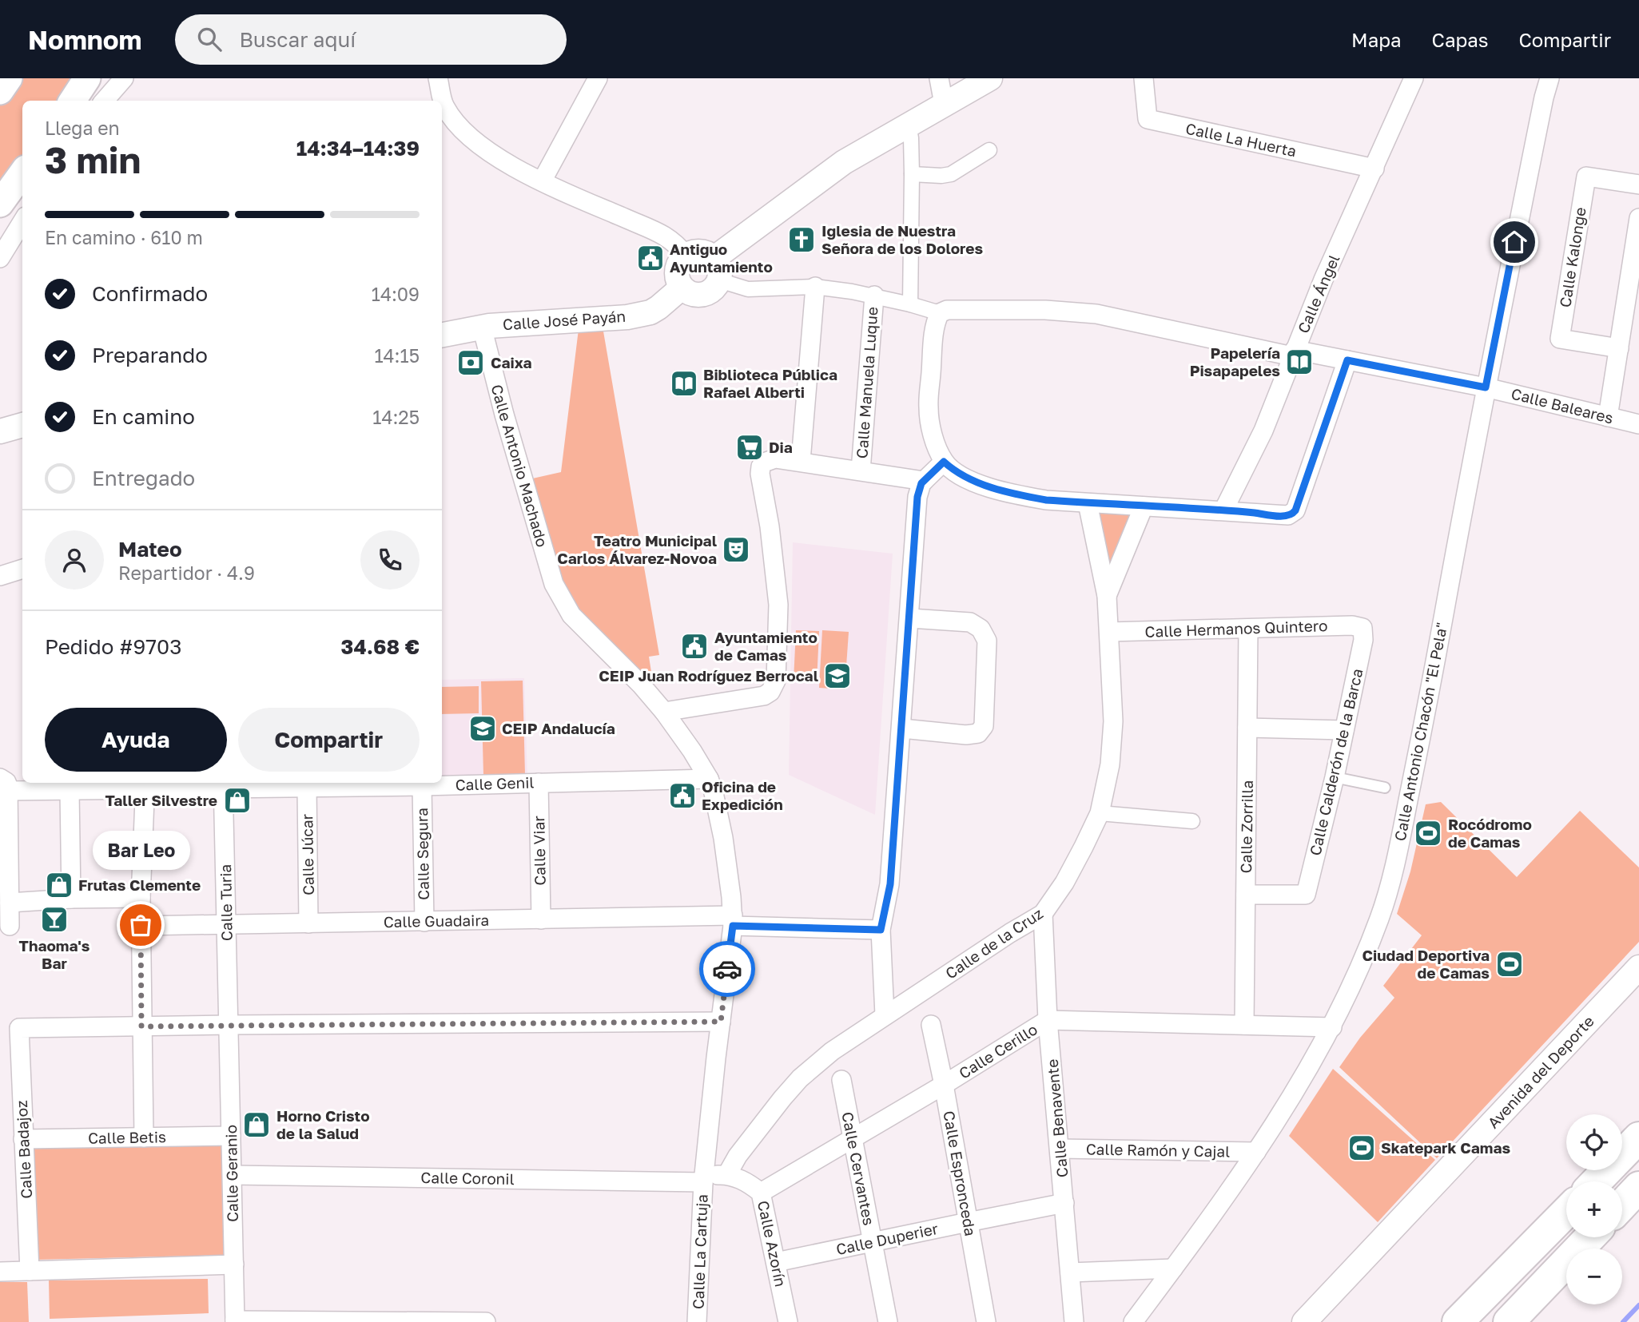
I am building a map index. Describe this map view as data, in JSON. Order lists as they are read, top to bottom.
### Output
{
  "streets": {
    "street": [
      "Calle La Huerta",
      "Calle Kalonge",
      "Calle Ángel",
      "Calle José Payán",
      "Calle Manuela Luque",
      "Calle Baleares",
      "Calle Antonio Machado",
      "Calle Hermanos Quintero",
      "Calle Antonio Chacón \"El Pela\"",
      "Calle Calderón de la Barca",
      "Calle Genil",
      "Calle Zorrilla",
      "Calle Viar",
      "Calle Segura",
      "Calle Júcar",
      "Calle Turia",
      "Calle Guadaira",
      "Calle de la Cruz",
      "Calle Cerillo",
      "Avenida del Deporte",
      "Calle Benavente",
      "Calle Betis",
      "Calle Badajoz",
      "Calle Ramón y Cajal",
      "Calle Cervantes",
      "Calle Geranio",
      "Calle Espronceda",
      "Calle Coronil",
      "Calle Duperier",
      "Calle Azorín",
      "Calle La Cartuja"
    ]
  },
  "crossings": [
    ["Calle La Huerta", "Calle Ángel"],
    ["Calle Ángel", "Calle Baleares"],
    ["Calle José Payán", "Calle Antonio Machado"],
    ["Calle Baleares", "Calle Antonio Chacón \"El Pela\""],
    ["Calle Antonio Machado", "Calle Genil"],
    ["Calle Antonio Machado", "Calle Guadaira"],
    ["Calle Antonio Machado", "Calle Coronil"],
    ["Calle Antonio Machado", "Calle Azorín"],
    ["Calle Antonio Machado", "Calle La Cartuja"],
    ["Calle Hermanos Quintero", "Calle Calderón de la Barca"],
    ["Calle Hermanos Quintero", "Calle Zorrilla"],
    ["Calle Hermanos Quintero", "Calle de la Cruz"],
    ["Calle Antonio Chacón \"El Pela\"", "Calle Cerillo"],
    ["Calle Antonio Chacón \"El Pela\"", "Calle Ramón y Cajal"],
    ["Calle Calderón de la Barca", "Calle Zorrilla"],
    ["Calle Genil", "Calle Viar"],
    ["Calle Genil", "Calle Segura"],
    ["Calle Genil", "Calle Júcar"],
    ["Calle Genil", "Calle Turia"],
    ["Calle Zorrilla", "Calle Cerillo"],
    ["Calle Viar", "Calle Guadaira"],
    ["Calle Segura", "Calle Guadaira"],
    ["Calle Júcar", "Calle Guadaira"],
    ["Calle Turia", "Calle Guadaira"],
    ["Calle Turia", "Calle Geranio"],
    ["Calle de la Cruz", "Calle Benavente"],
    ["Calle de la Cruz", "Calle Azorín"],
    ["Calle Cerillo", "Calle Benavente"],
    ["Calle Cerillo", "Calle Cervantes"],
    ["Calle Cerillo", "Calle Espronceda"],
    ["Calle Cerillo", "Calle Azorín"],
    ["Calle Benavente", "Calle Ramón y Cajal"],
    ["Calle Benavente", "Calle Duperier"],
    ["Calle Betis", "Calle Badajoz"],
    ["Calle Betis", "Calle Geranio"],
    ["Calle Cervantes", "Calle Duperier"],
    ["Calle Geranio", "Calle Coronil"],
    ["Calle Espronceda", "Calle Duperier"],
    ["Calle Coronil", "Calle Azorín"],
    ["Calle Coronil", "Calle La Cartuja"],
    ["Calle Duperier", "Calle Azorín"],
    ["Calle Azorín", "Calle La Cartuja"]
  ],
  "places": {
    "church": ["Iglesia de Nuestra Señora de los Dolores"],
    "public building": ["Antiguo Ayuntamiento", "Ayuntamiento de Camas", "Oficina de Expedición"],
    "library": ["Papelería Pisapapeles", "Biblioteca Pública Rafael Alberti"],
    "bank": ["Caixa"],
    "supermarket": ["Dia"],
    "theatre": ["Teatro Municipal Carlos Álvarez-Novoa"],
    "school or university": ["CEIP Juan Rodríguez Berrocal", "CEIP Andalucía"],
    "shop": ["Taller Silvestre", "Frutas Clemente", "Horno Cristo de la Salud"],
    "sports": ["Rocódromo de Camas", "Ciudad Deportiva de Camas", "Skatepark Camas"],
    "bar": ["Thaoma's Bar"],
    "other": ["Bar Leo"]
  },
  "page": {
    "header": "Nomnom",
    "search": "Buscar aquí",
    "nav": ["Mapa", "Capas", "Compartir"],
    "heading": ["3 min", "Llega en", "14:34–14:39"],
    "panel": [
      "Mateo",
      "Repartidor · 4.9",
      "Pedido #9703",
      "34.68 €"
    ],
    "bar": "En camino · 610 m",
    "list": [
      ["Confirmado", "14:09"],
      ["Preparando", "14:15"],
      ["En camino", "14:25"],
      "Entregado"
    ],
    "buttons": ["Ayuda", "Compartir"],
    "bubble": "Bar Leo",
    "map_buttons": ["+", "−"]
  }
}
